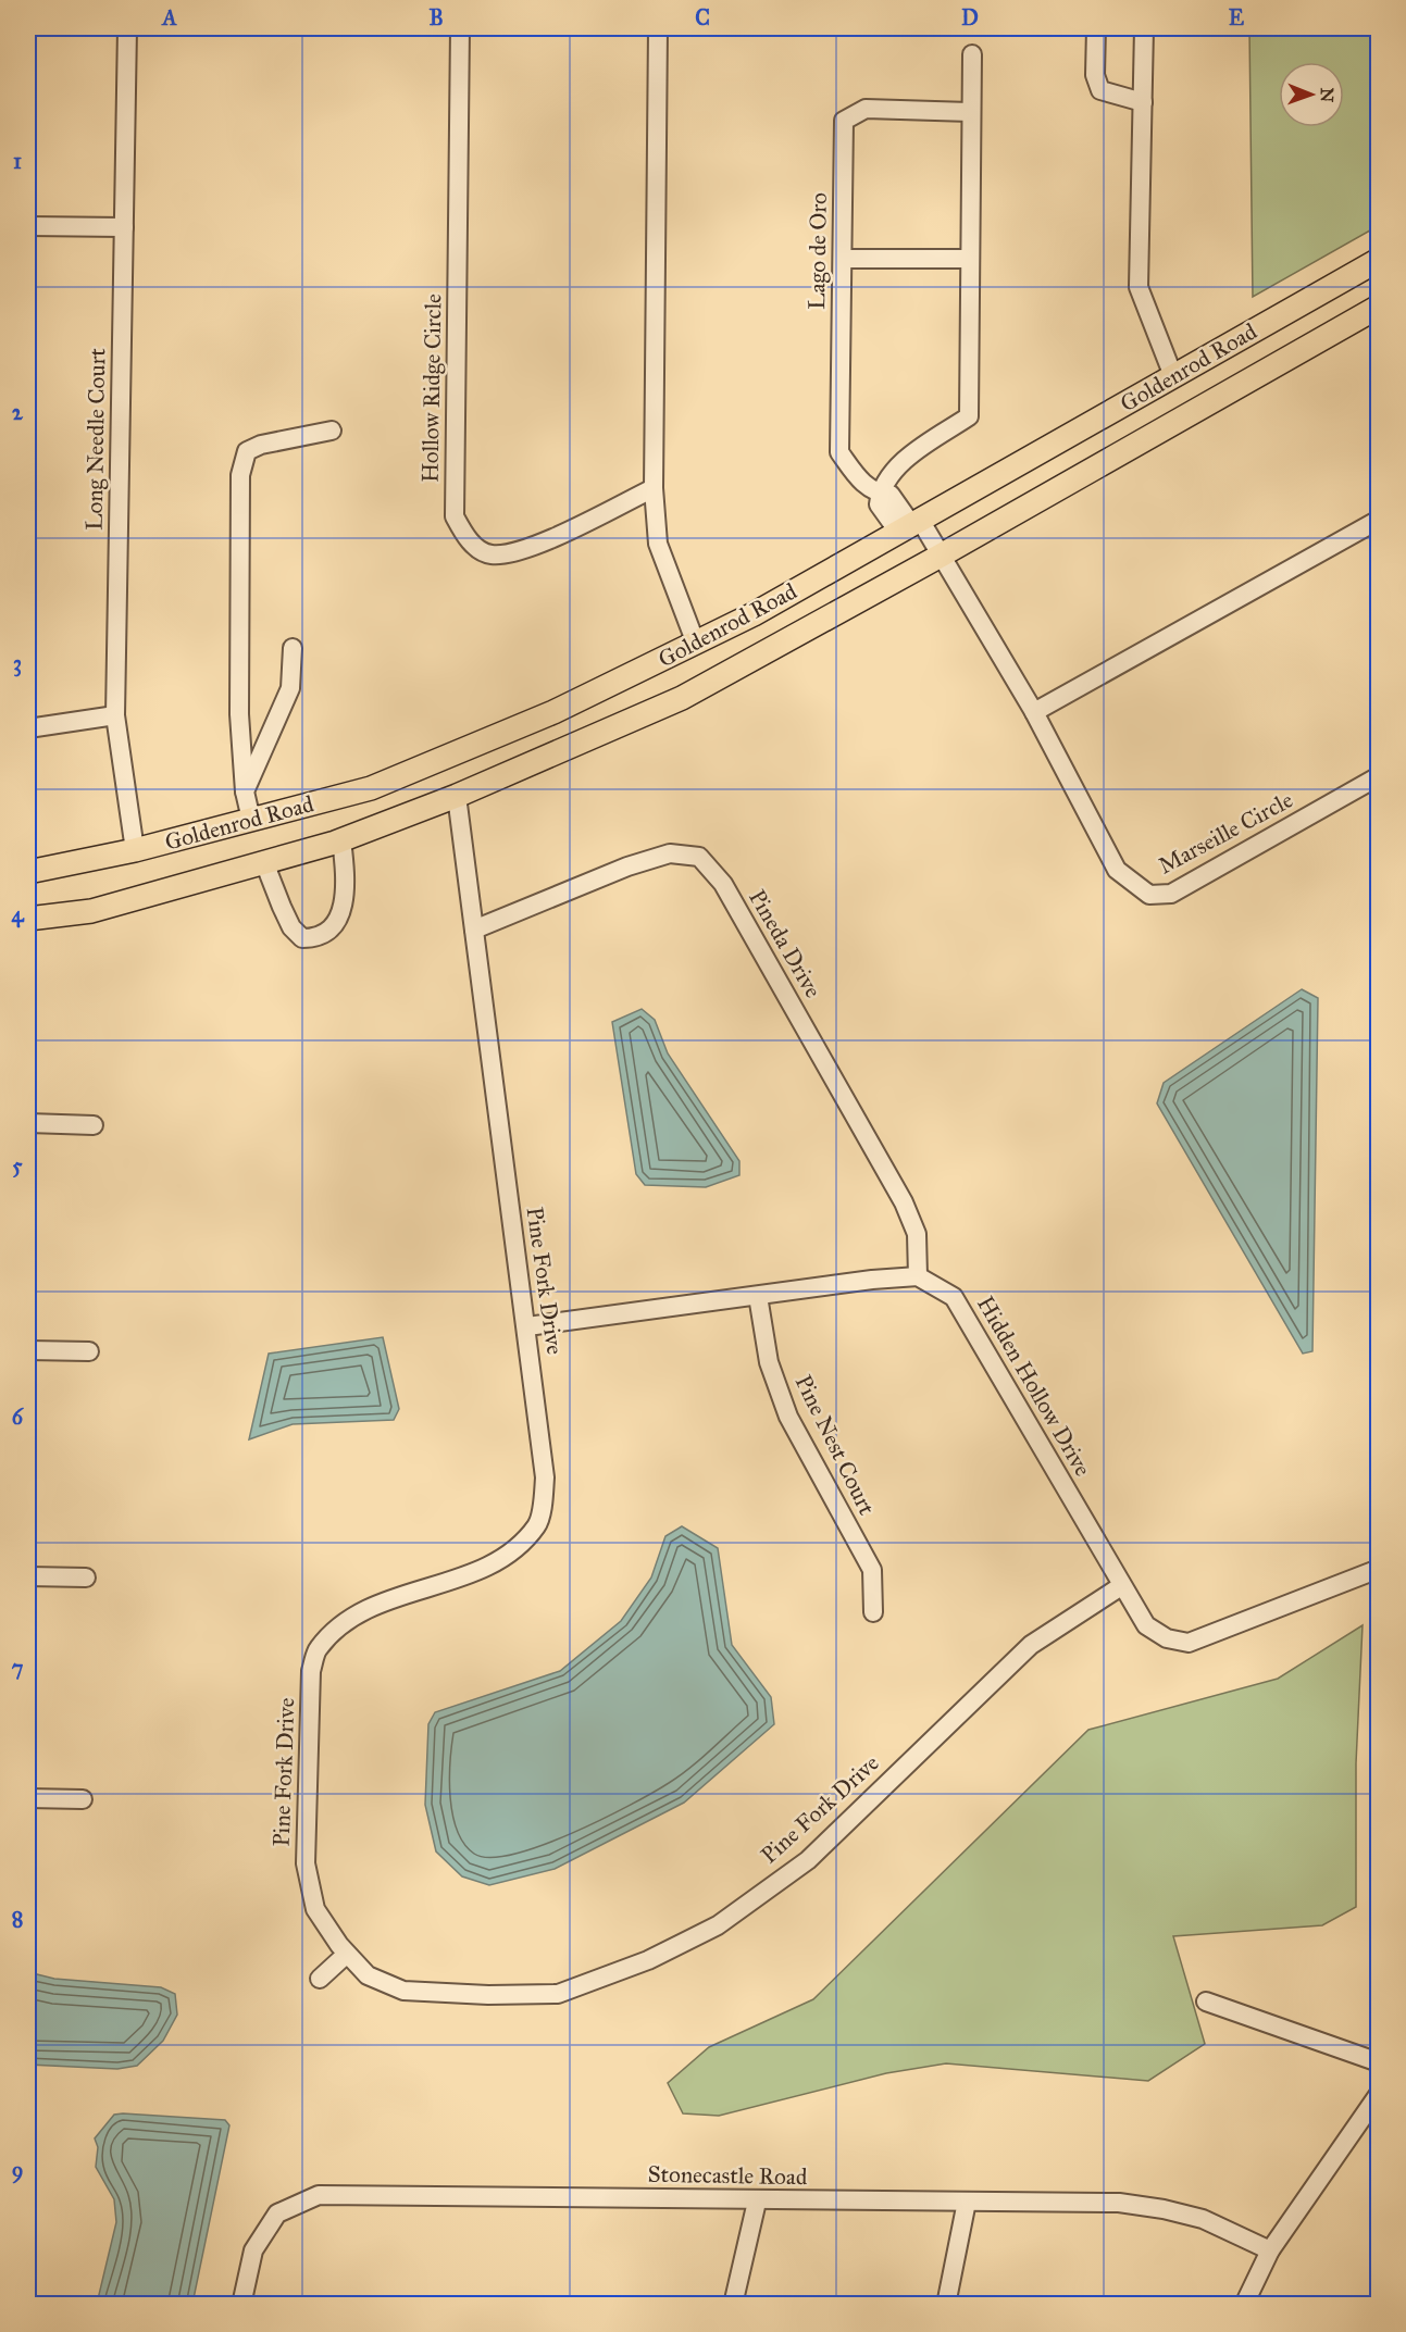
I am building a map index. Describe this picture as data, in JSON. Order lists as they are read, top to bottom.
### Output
{
  "streets": {
    "main road": ["Goldenrod Road"],
    "street": [
      "Lago de Oro",
      "Hollow Ridge Circle",
      "Long Needle Court",
      "Marseille Circle",
      "Pineda Drive",
      "Pine Fork Drive",
      "Hidden Hollow Drive",
      "Pine Nest Court",
      "Stonecastle Road"
    ]
  },
  "crossings": [
    ["Lago de Oro", "Goldenrod Road"],
    ["Lago de Oro", "Marseille Circle"],
    ["Goldenrod Road", "Long Needle Court"],
    ["Goldenrod Road", "Marseille Circle"],
    ["Goldenrod Road", "Pine Fork Drive"],
    ["Pineda Drive", "Pine Fork Drive"],
    ["Pineda Drive", "Hidden Hollow Drive"],
    ["Pine Fork Drive", "Hidden Hollow Drive"]
  ],
  "north": "right",
  "grid": {
    "columns": [
      "A",
      "B",
      "C",
      "D",
      "E"
    ],
    "rows": [
      "1",
      "2",
      "3",
      "4",
      "5",
      "6",
      "7",
      "8",
      "9"
    ]
  }
}
